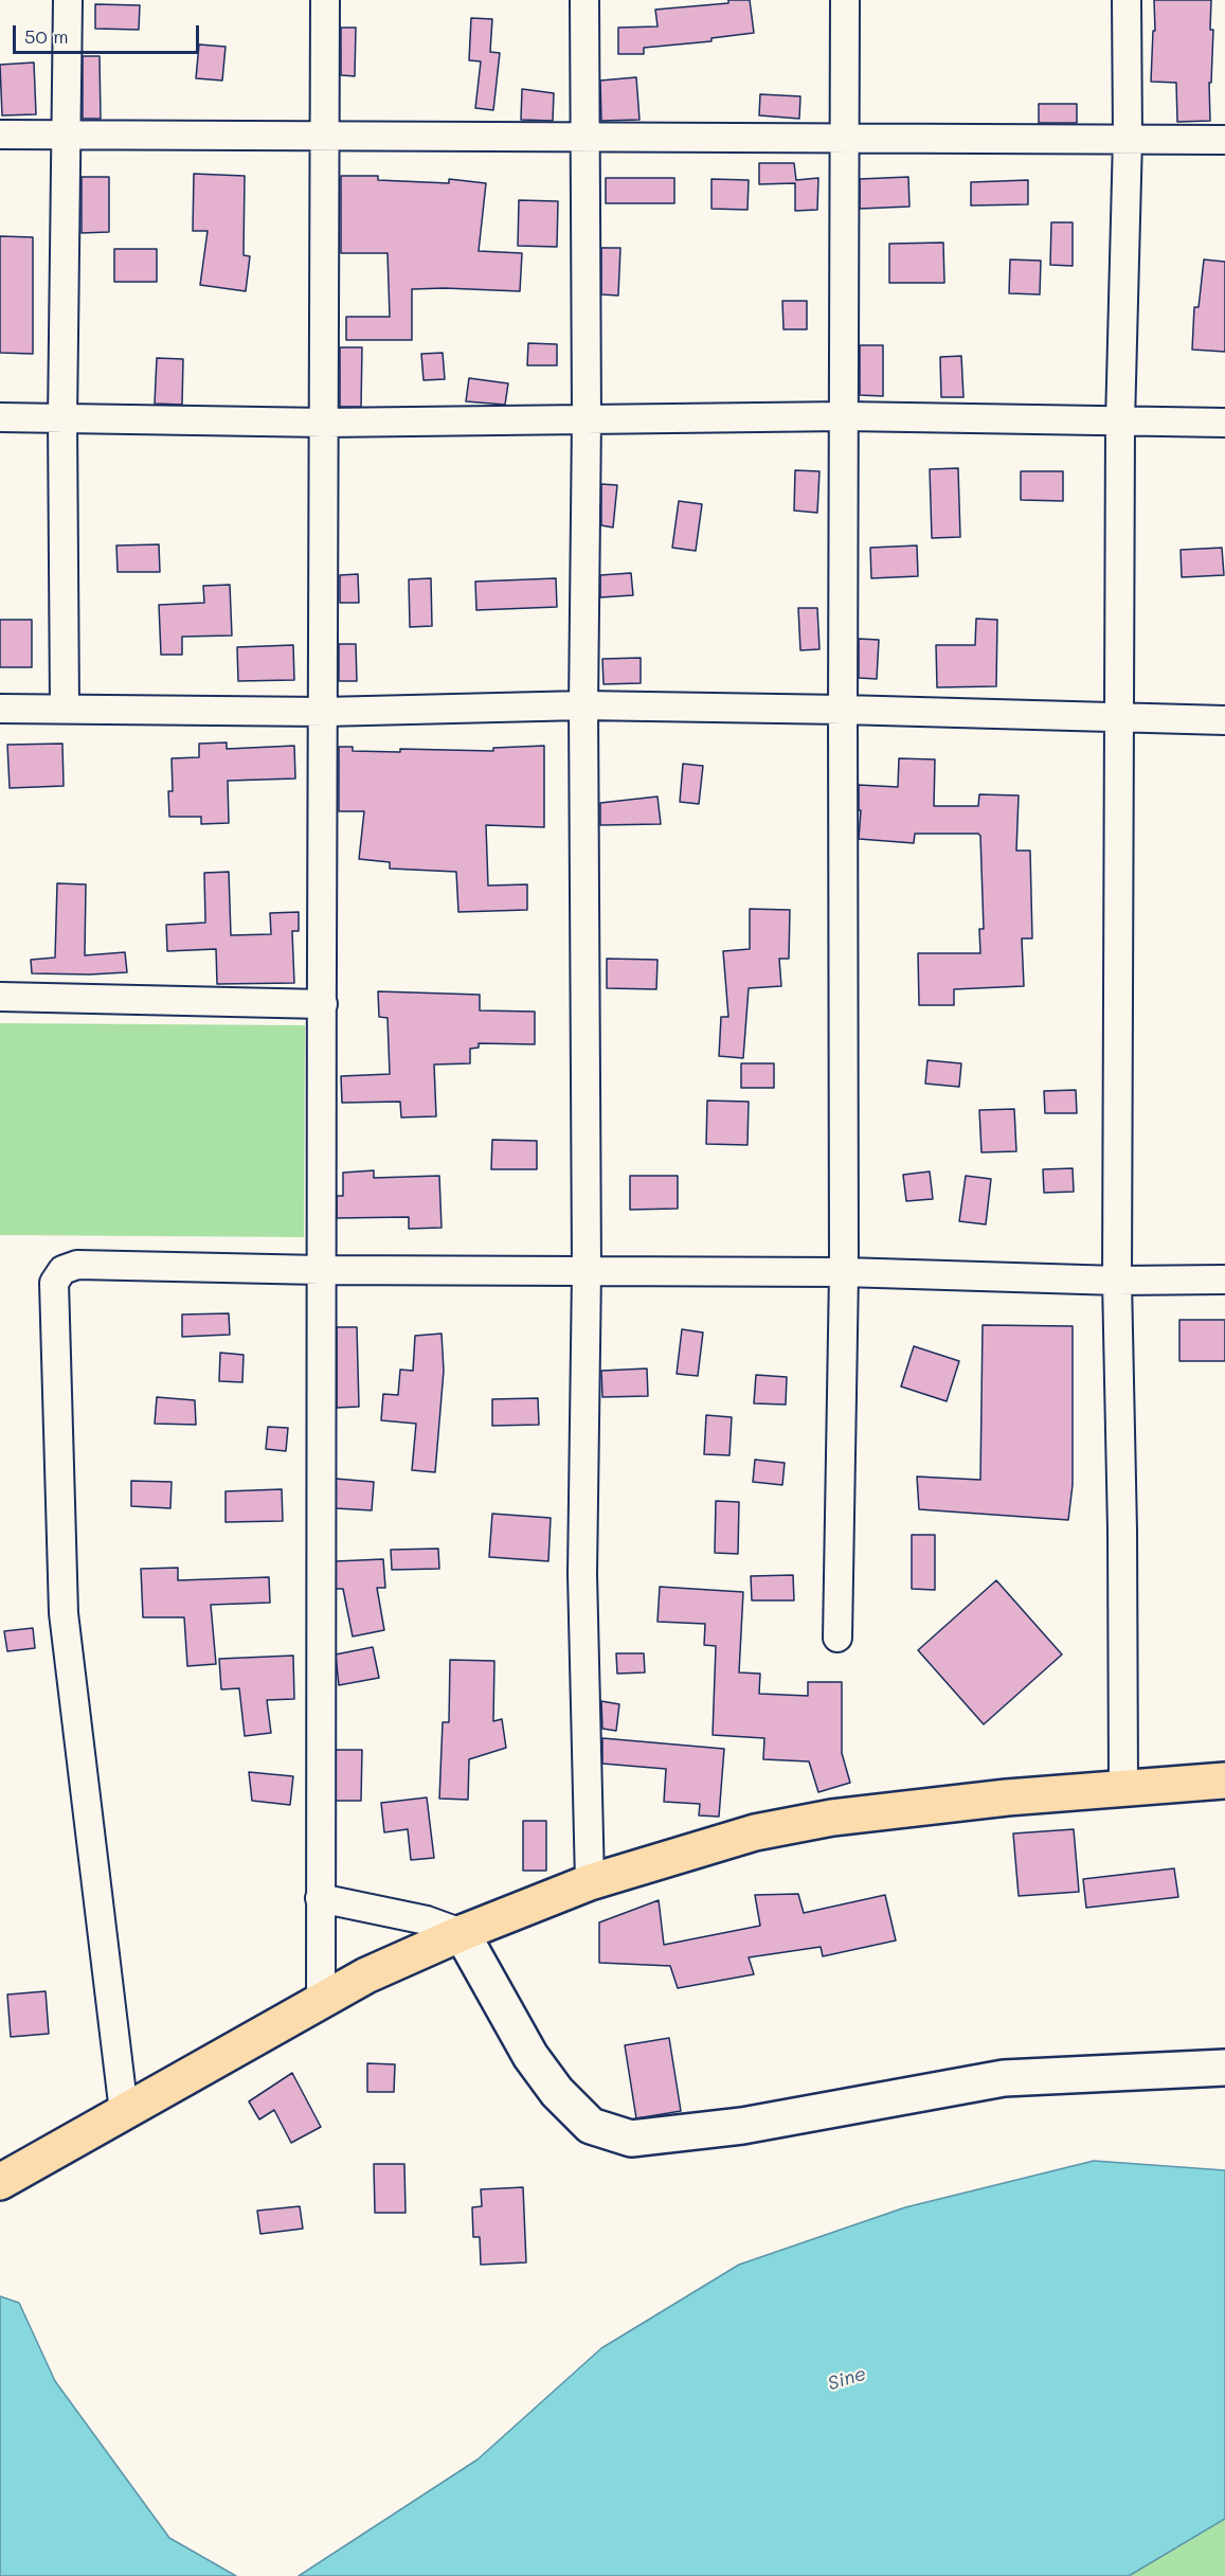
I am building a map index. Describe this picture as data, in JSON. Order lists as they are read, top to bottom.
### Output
{
  "water": ["Sine"],
  "scale_bar": "50 m"
}
